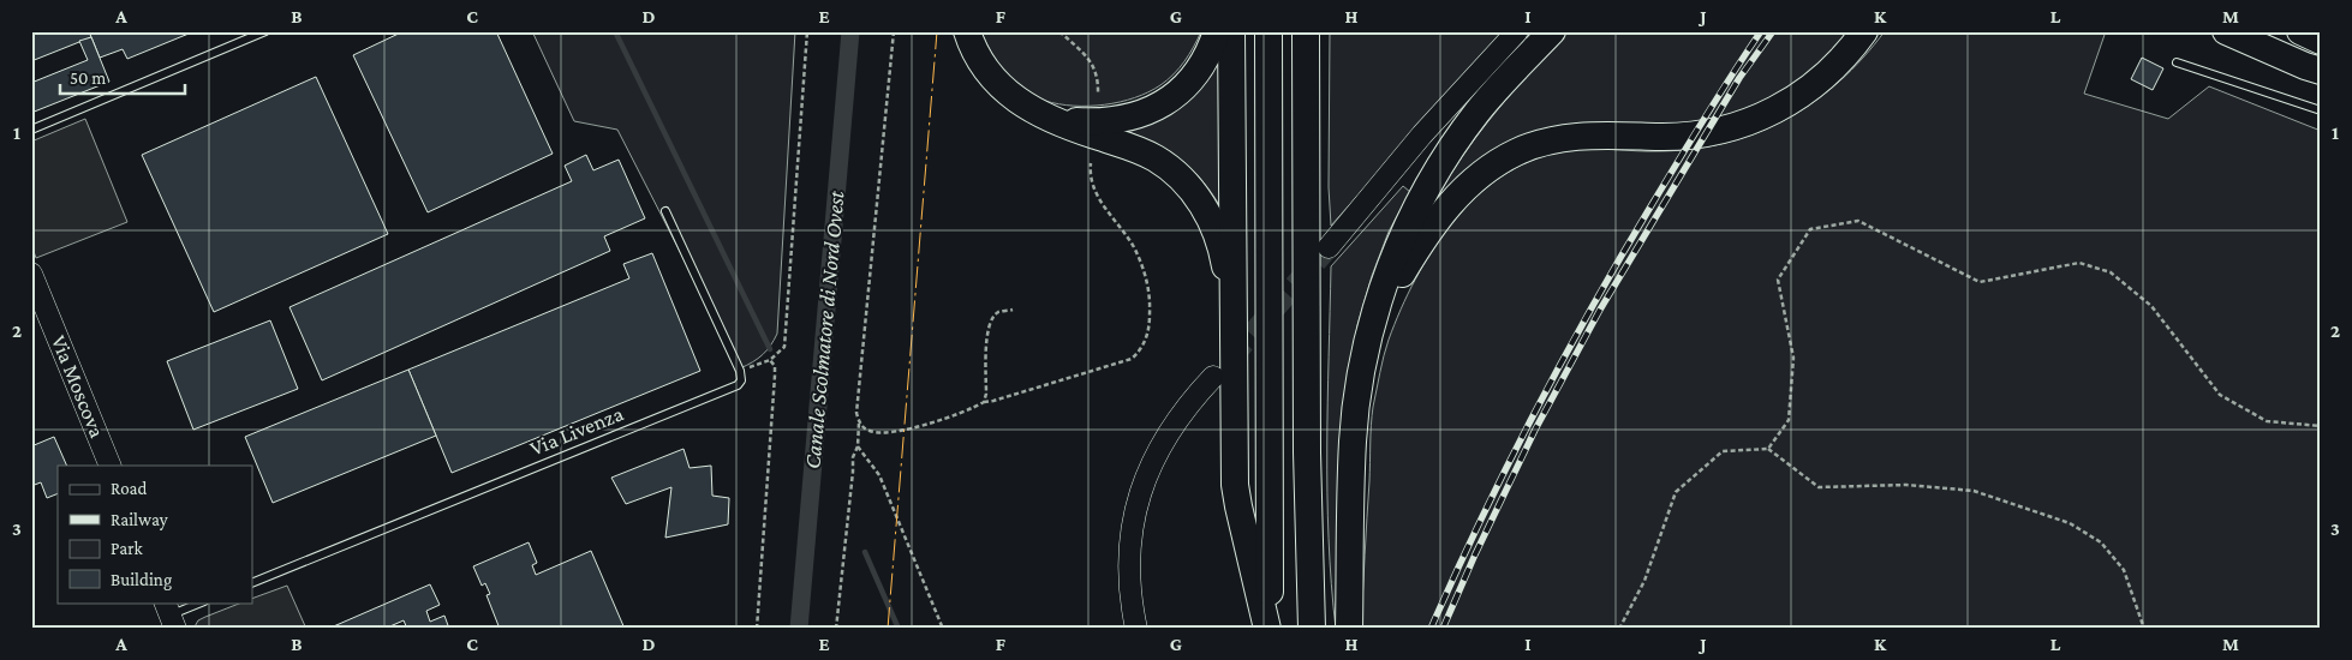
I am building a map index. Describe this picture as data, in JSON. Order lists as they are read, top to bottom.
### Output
{
  "streets": {
    "main road": ["Via Moscova"],
    "lane": ["Via Livenza"]
  },
  "water": ["Canale Scolmatore di Nord Ovest"],
  "legend": [
    "Road",
    "Railway",
    "Park",
    "Building"
  ],
  "scale_bar": "50 m",
  "grid": {
    "columns": [
      "A",
      "B",
      "C",
      "D",
      "E",
      "F",
      "G",
      "H",
      "I",
      "J",
      "K",
      "L",
      "M"
    ],
    "rows": ["1", "2", "3"]
  }
}
